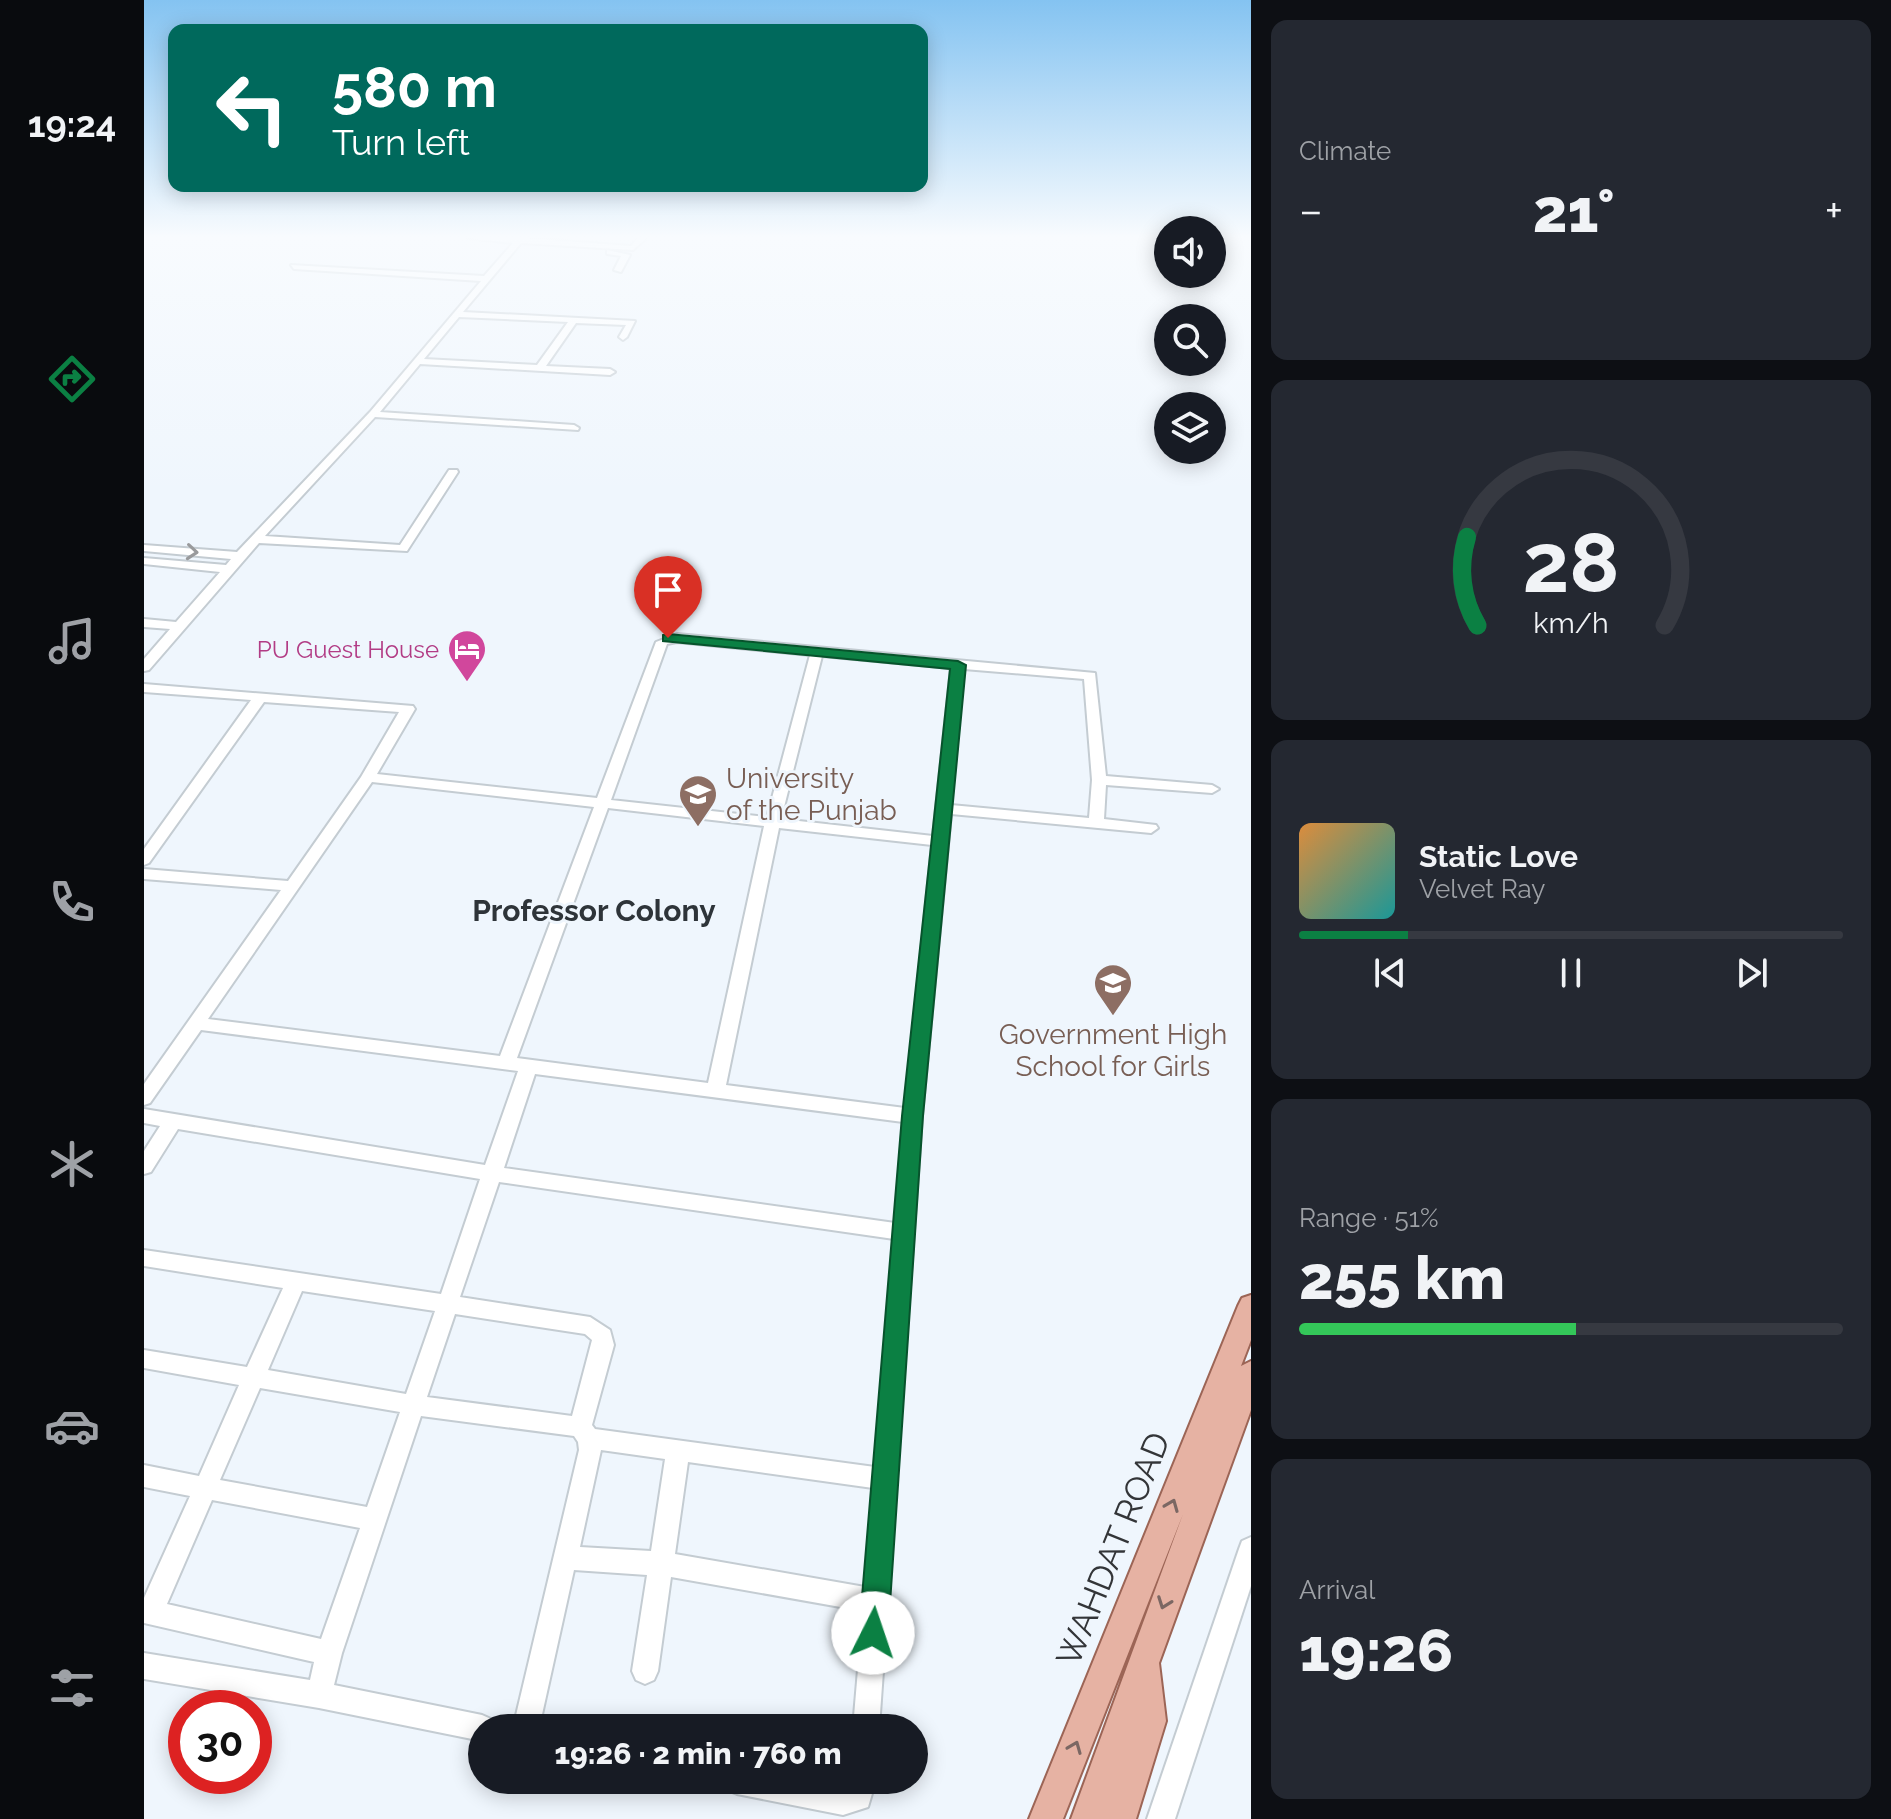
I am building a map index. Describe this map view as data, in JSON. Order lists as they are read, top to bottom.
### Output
{
  "streets": {
    "main road": ["WAHDAT ROAD"]
  },
  "districts": ["Professor Colony"],
  "places": {
    "hotel": ["PU Guest House"],
    "school or university": ["University of the Punjab", "Government High School for Girls"]
  },
  "page": {
    "tabs": "19:24",
    "tile": [
      "Climate",
      ["Range · 51%", "255 km"],
      ["Arrival", "19:26"]
    ],
    "turn": ["580 m", "Turn left"],
    "heat": ["−", "21°", "+"],
    "song": ["Static Love", "Velvet Ray"],
    "limit": "30",
    "trip": "19:26 · 2 min · 760 m",
    "gauge": ["28", "km/h"]
  }
}
